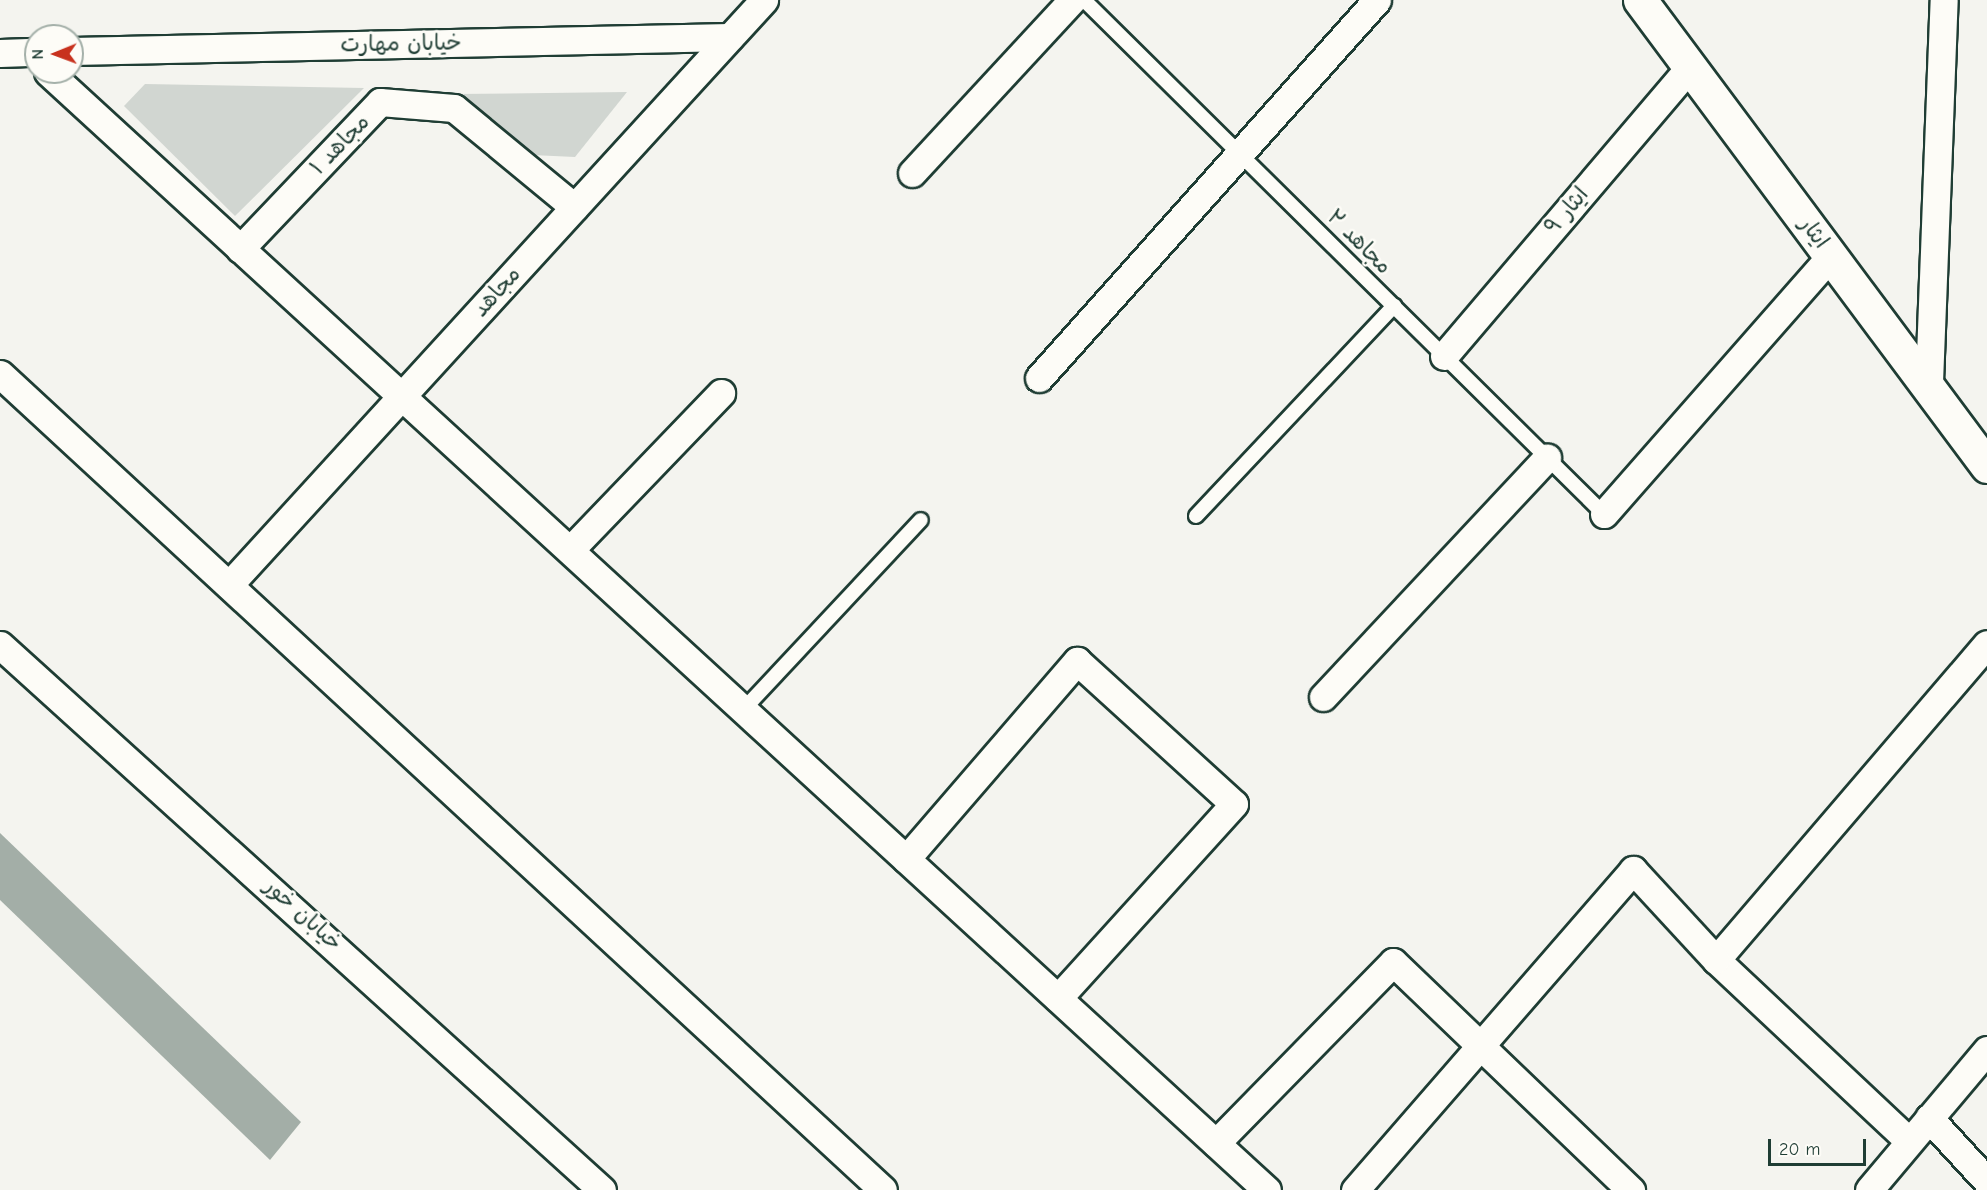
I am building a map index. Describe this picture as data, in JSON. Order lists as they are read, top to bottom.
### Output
{
  "streets": {
    "main road": ["ایثار"],
    "street": [
      "خیابان مهارت",
      "مجاهد ۱",
      "ایثار ۹",
      "مجاهد",
      "خیابان خور"
    ],
    "lane": ["مجاهد ۲"]
  },
  "crossings": [
    ["خیابان مهارت", "مجاهد"],
    ["مجاهد ۱", "مجاهد"],
    ["ایثار ۹", "ایثار"],
    ["ایثار ۹", "مجاهد ۲"]
  ],
  "scale_bar": "20 m",
  "north": "left"
}
